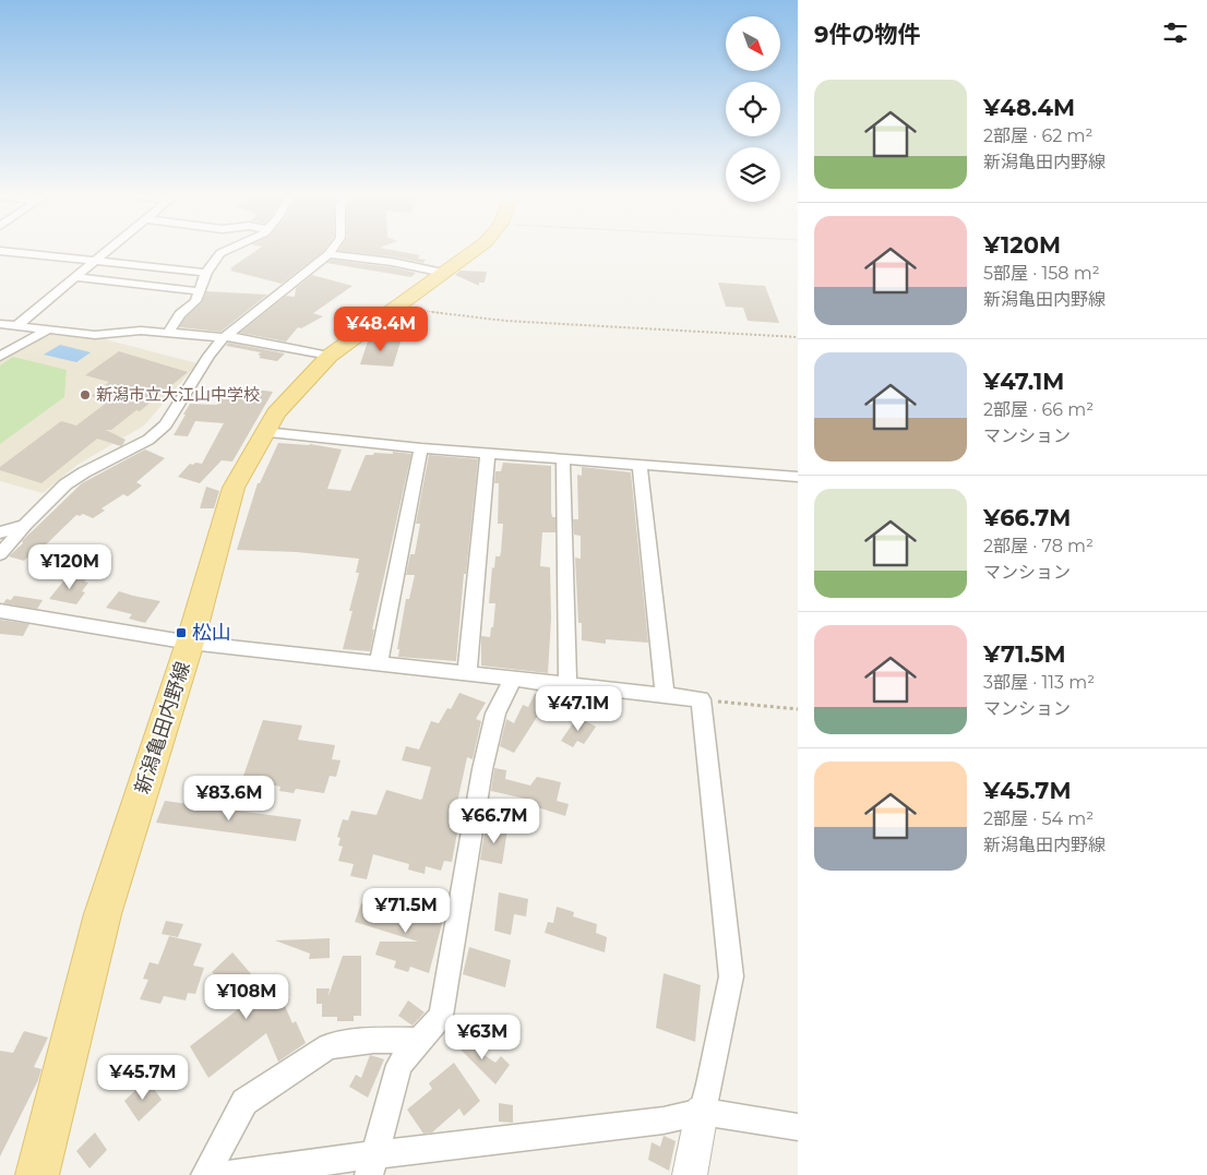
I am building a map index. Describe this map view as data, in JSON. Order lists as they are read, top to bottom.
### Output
{
  "streets": {
    "main road": ["新潟亀田内野線"]
  },
  "places": {
    "other": ["新潟市立大江山中学校"],
    "transit": ["松山"]
  },
  "north": "bottom right",
  "page": {
    "heading": "9件の物件",
    "list": [
      {
        "name": "¥48.4M",
        "note": "2部屋 · 62 m² · 新潟亀田内野線"
      },
      {
        "name": "¥120M",
        "note": "5部屋 · 158 m² · 新潟亀田内野線"
      },
      {
        "name": "¥47.1M",
        "note": "2部屋 · 66 m² · マンション"
      },
      {
        "name": "¥66.7M",
        "note": "2部屋 · 78 m² · マンション"
      },
      {
        "name": "¥71.5M",
        "note": "3部屋 · 113 m² · マンション"
      },
      {
        "name": "¥45.7M",
        "note": "2部屋 · 54 m² · 新潟亀田内野線"
      }
    ],
    "price": [
      "¥48.4M",
      "¥120M",
      "¥47.1M",
      "¥83.6M",
      "¥66.7M",
      "¥71.5M",
      "¥108M",
      "¥63M",
      "¥45.7M"
    ]
  }
}
